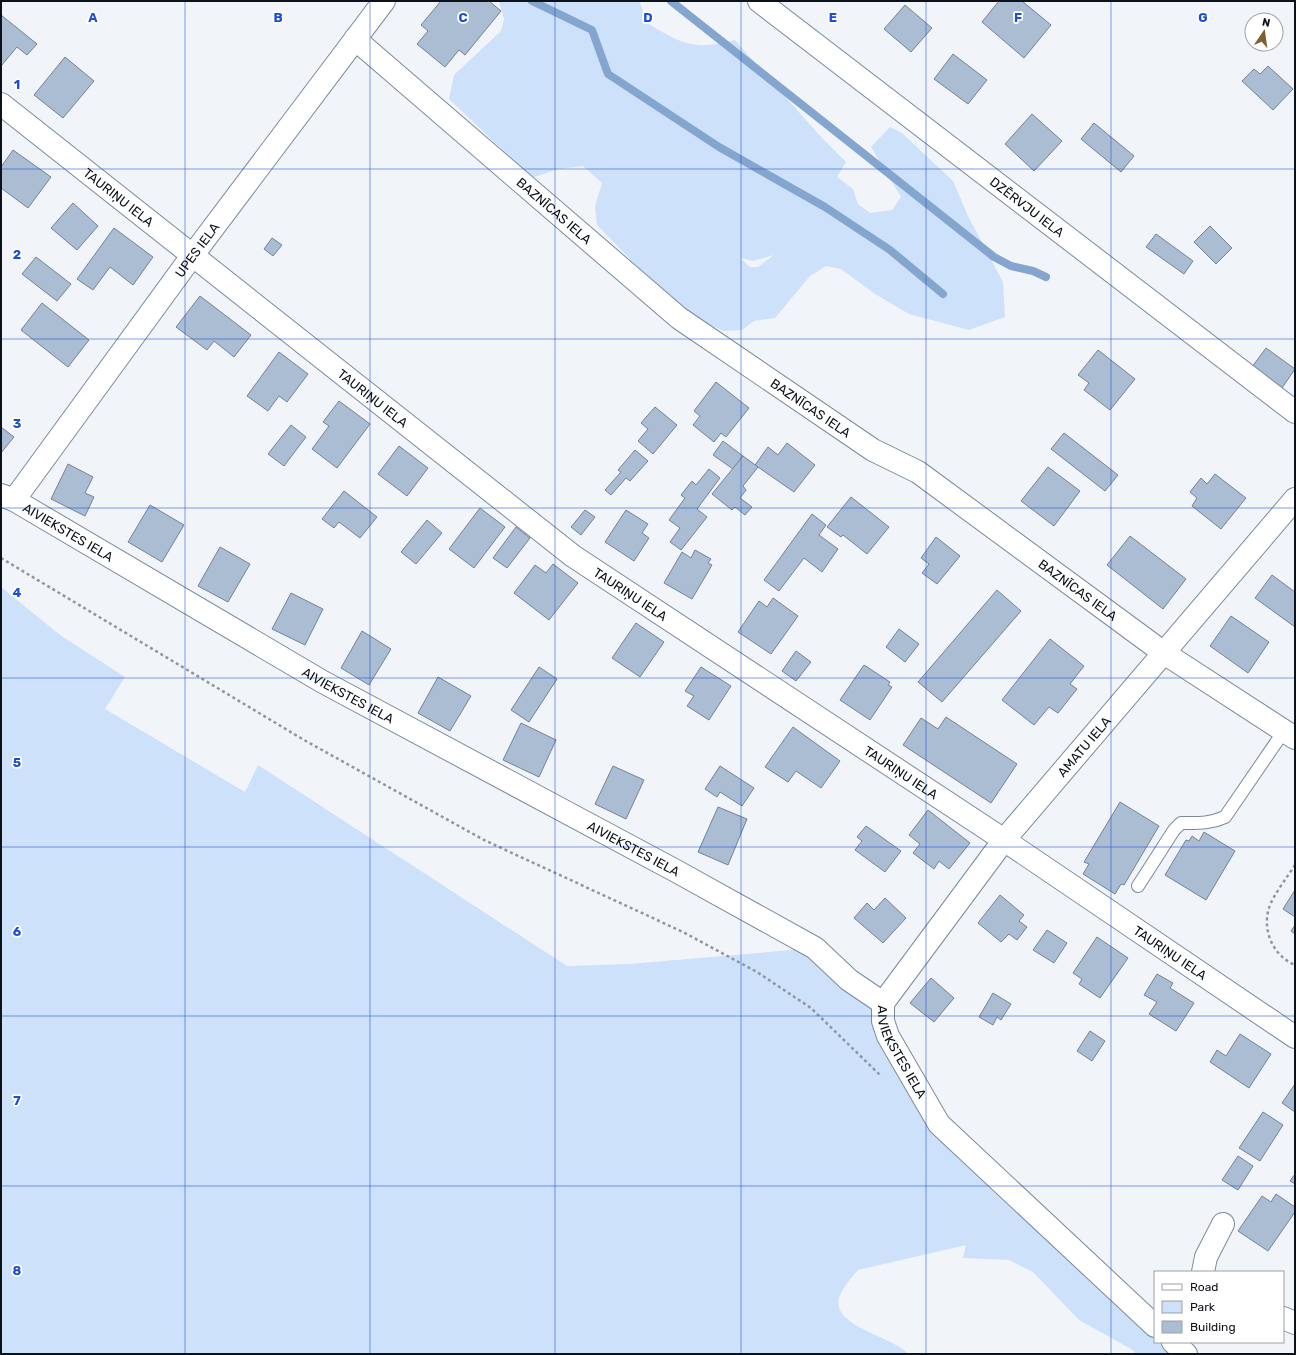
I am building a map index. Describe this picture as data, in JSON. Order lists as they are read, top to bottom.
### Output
{
  "streets": {
    "street": [
      "TAURIŅU IELA",
      "DZĒRVJU IELA",
      "BAZNĪCAS IELA",
      "UPES IELA",
      "AIVIEKSTES IELA",
      "AMATU IELA"
    ]
  },
  "crossings": [
    ["TAURIŅU IELA", "UPES IELA"],
    ["TAURIŅU IELA", "AMATU IELA"],
    ["BAZNĪCAS IELA", "UPES IELA"],
    ["BAZNĪCAS IELA", "AMATU IELA"],
    ["UPES IELA", "AIVIEKSTES IELA"],
    ["AIVIEKSTES IELA", "AMATU IELA"]
  ],
  "legend": ["Road", "Park", "Building"],
  "north": "top",
  "grid": {
    "columns": [
      "A",
      "B",
      "C",
      "D",
      "E",
      "F",
      "G"
    ],
    "rows": [
      "1",
      "2",
      "3",
      "4",
      "5",
      "6",
      "7",
      "8"
    ]
  }
}
